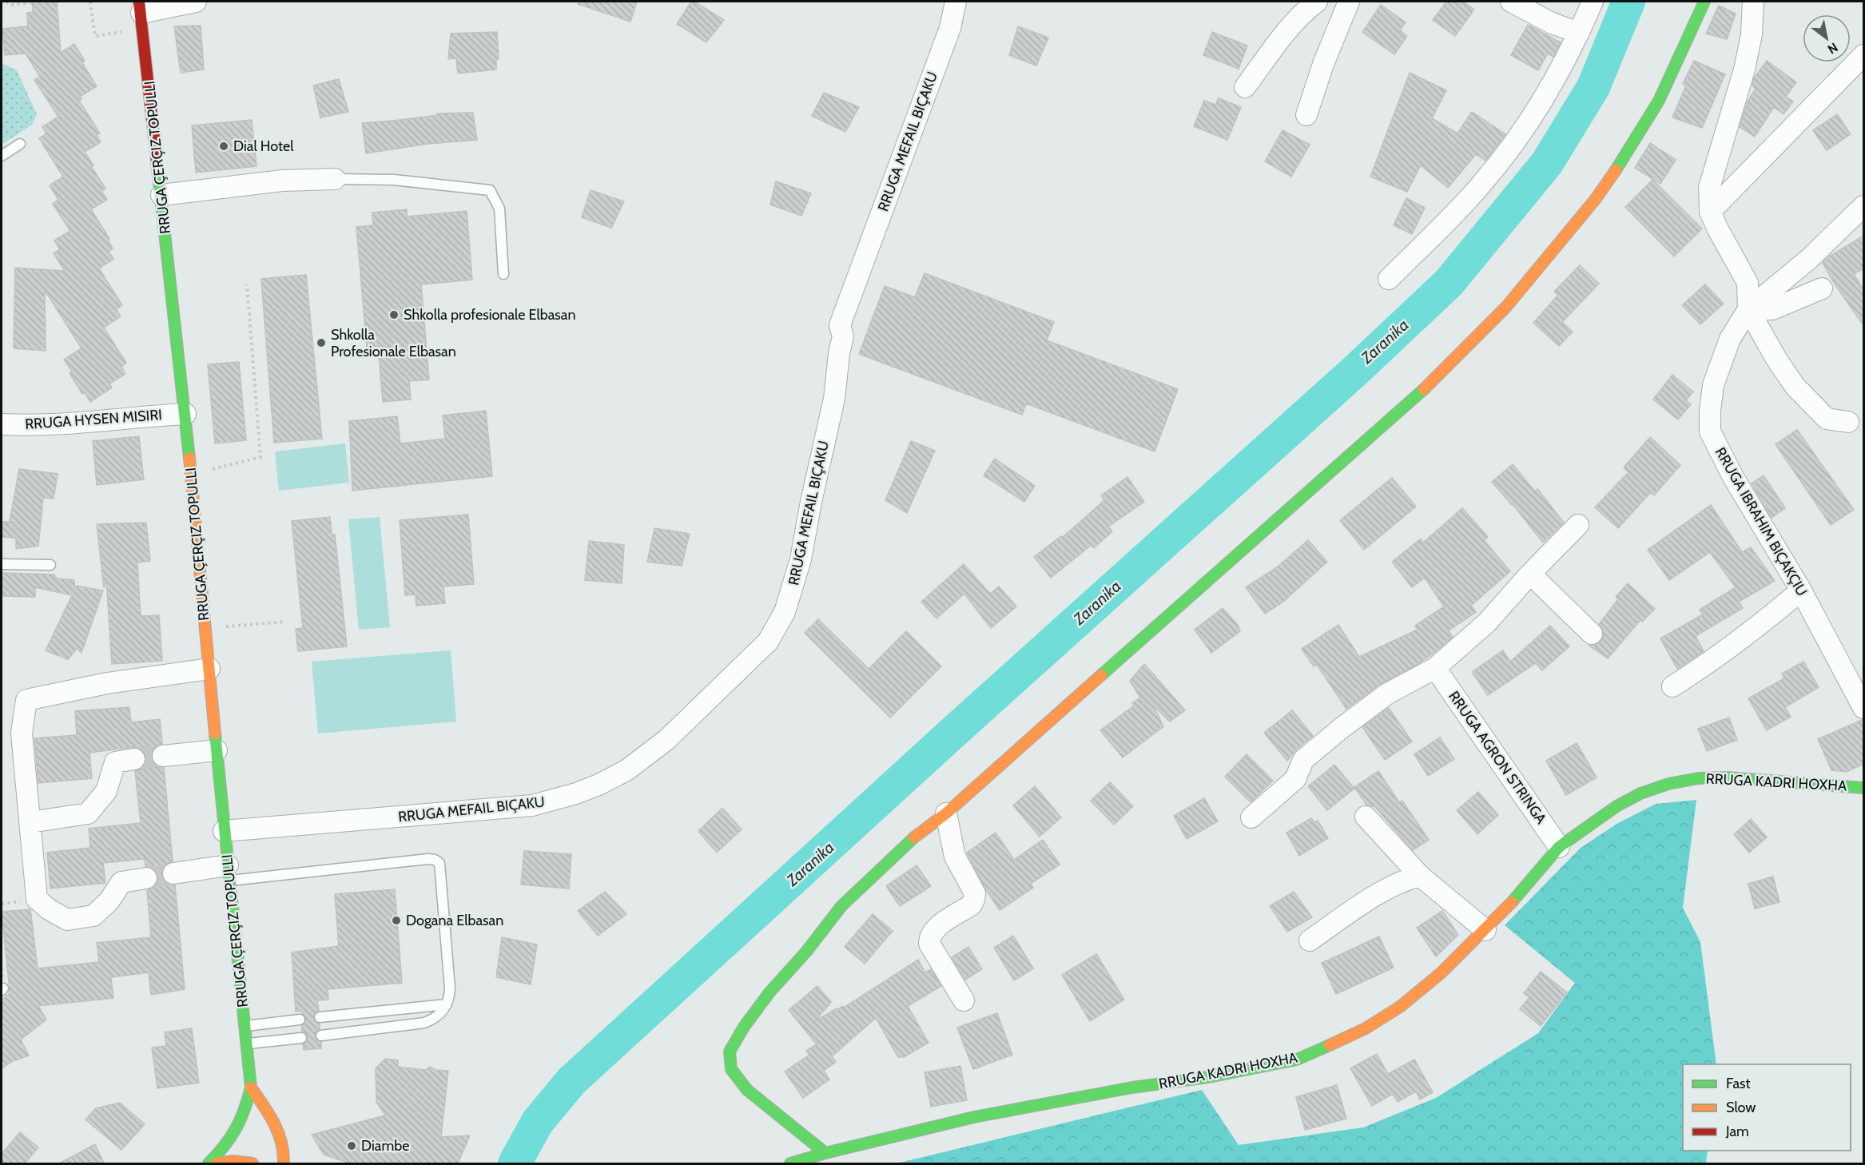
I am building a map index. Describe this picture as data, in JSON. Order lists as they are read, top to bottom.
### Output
{
  "streets": {
    "main road": ["RRUGA ÇERÇIZ TOPULLI", "RRUGA KADRI HOXHA"],
    "street": [
      "RRUGA MEFAIL BIÇAKU",
      "RRUGA HYSEN MISIRI",
      "RRUGA IBRAHIM BIÇAKÇIU",
      "RRUGA AGRON STRINGA"
    ]
  },
  "crossings": [
    ["RRUGA MEFAIL BIÇAKU", "RRUGA ÇERÇIZ TOPULLI"],
    ["RRUGA ÇERÇIZ TOPULLI", "RRUGA HYSEN MISIRI"],
    ["RRUGA AGRON STRINGA", "RRUGA KADRI HOXHA"]
  ],
  "water": ["Zaranika"],
  "places": [
    "Dial Hotel",
    "Shkolla profesionale Elbasan",
    "Shkolla Profesionale Elbasan",
    "Dogana Elbasan",
    "Diambe"
  ],
  "legend": ["Fast", "Slow", "Jam"],
  "north": "bottom right"
}
